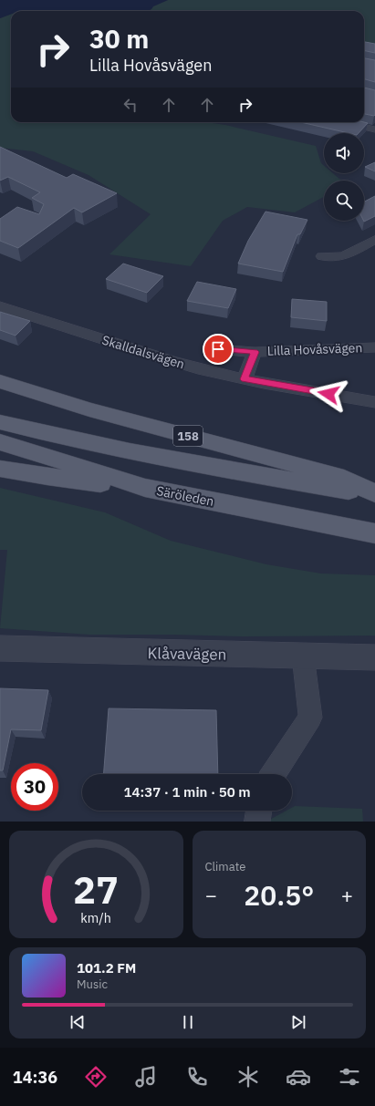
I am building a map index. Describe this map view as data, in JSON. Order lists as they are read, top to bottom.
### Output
{
  "streets": {
    "main road": ["158", "Säröleden"],
    "street": ["Lilla Hovåsvägen", "Skalldalsvägen", "Klåvavägen"]
  },
  "crossings": [
    ["Lilla Hovåsvägen", "Skalldalsvägen"]
  ],
  "page": {
    "turn": ["30 m", "Lilla Hovåsvägen"],
    "limit": "30",
    "trip": "14:37 · 1 min · 50 m",
    "tile": "Climate",
    "heat": ["−", "20.5°", "+"],
    "song": ["101.2 FM", "Music"],
    "tabs": "14:36",
    "gauge": ["27", "km/h"]
  }
}
